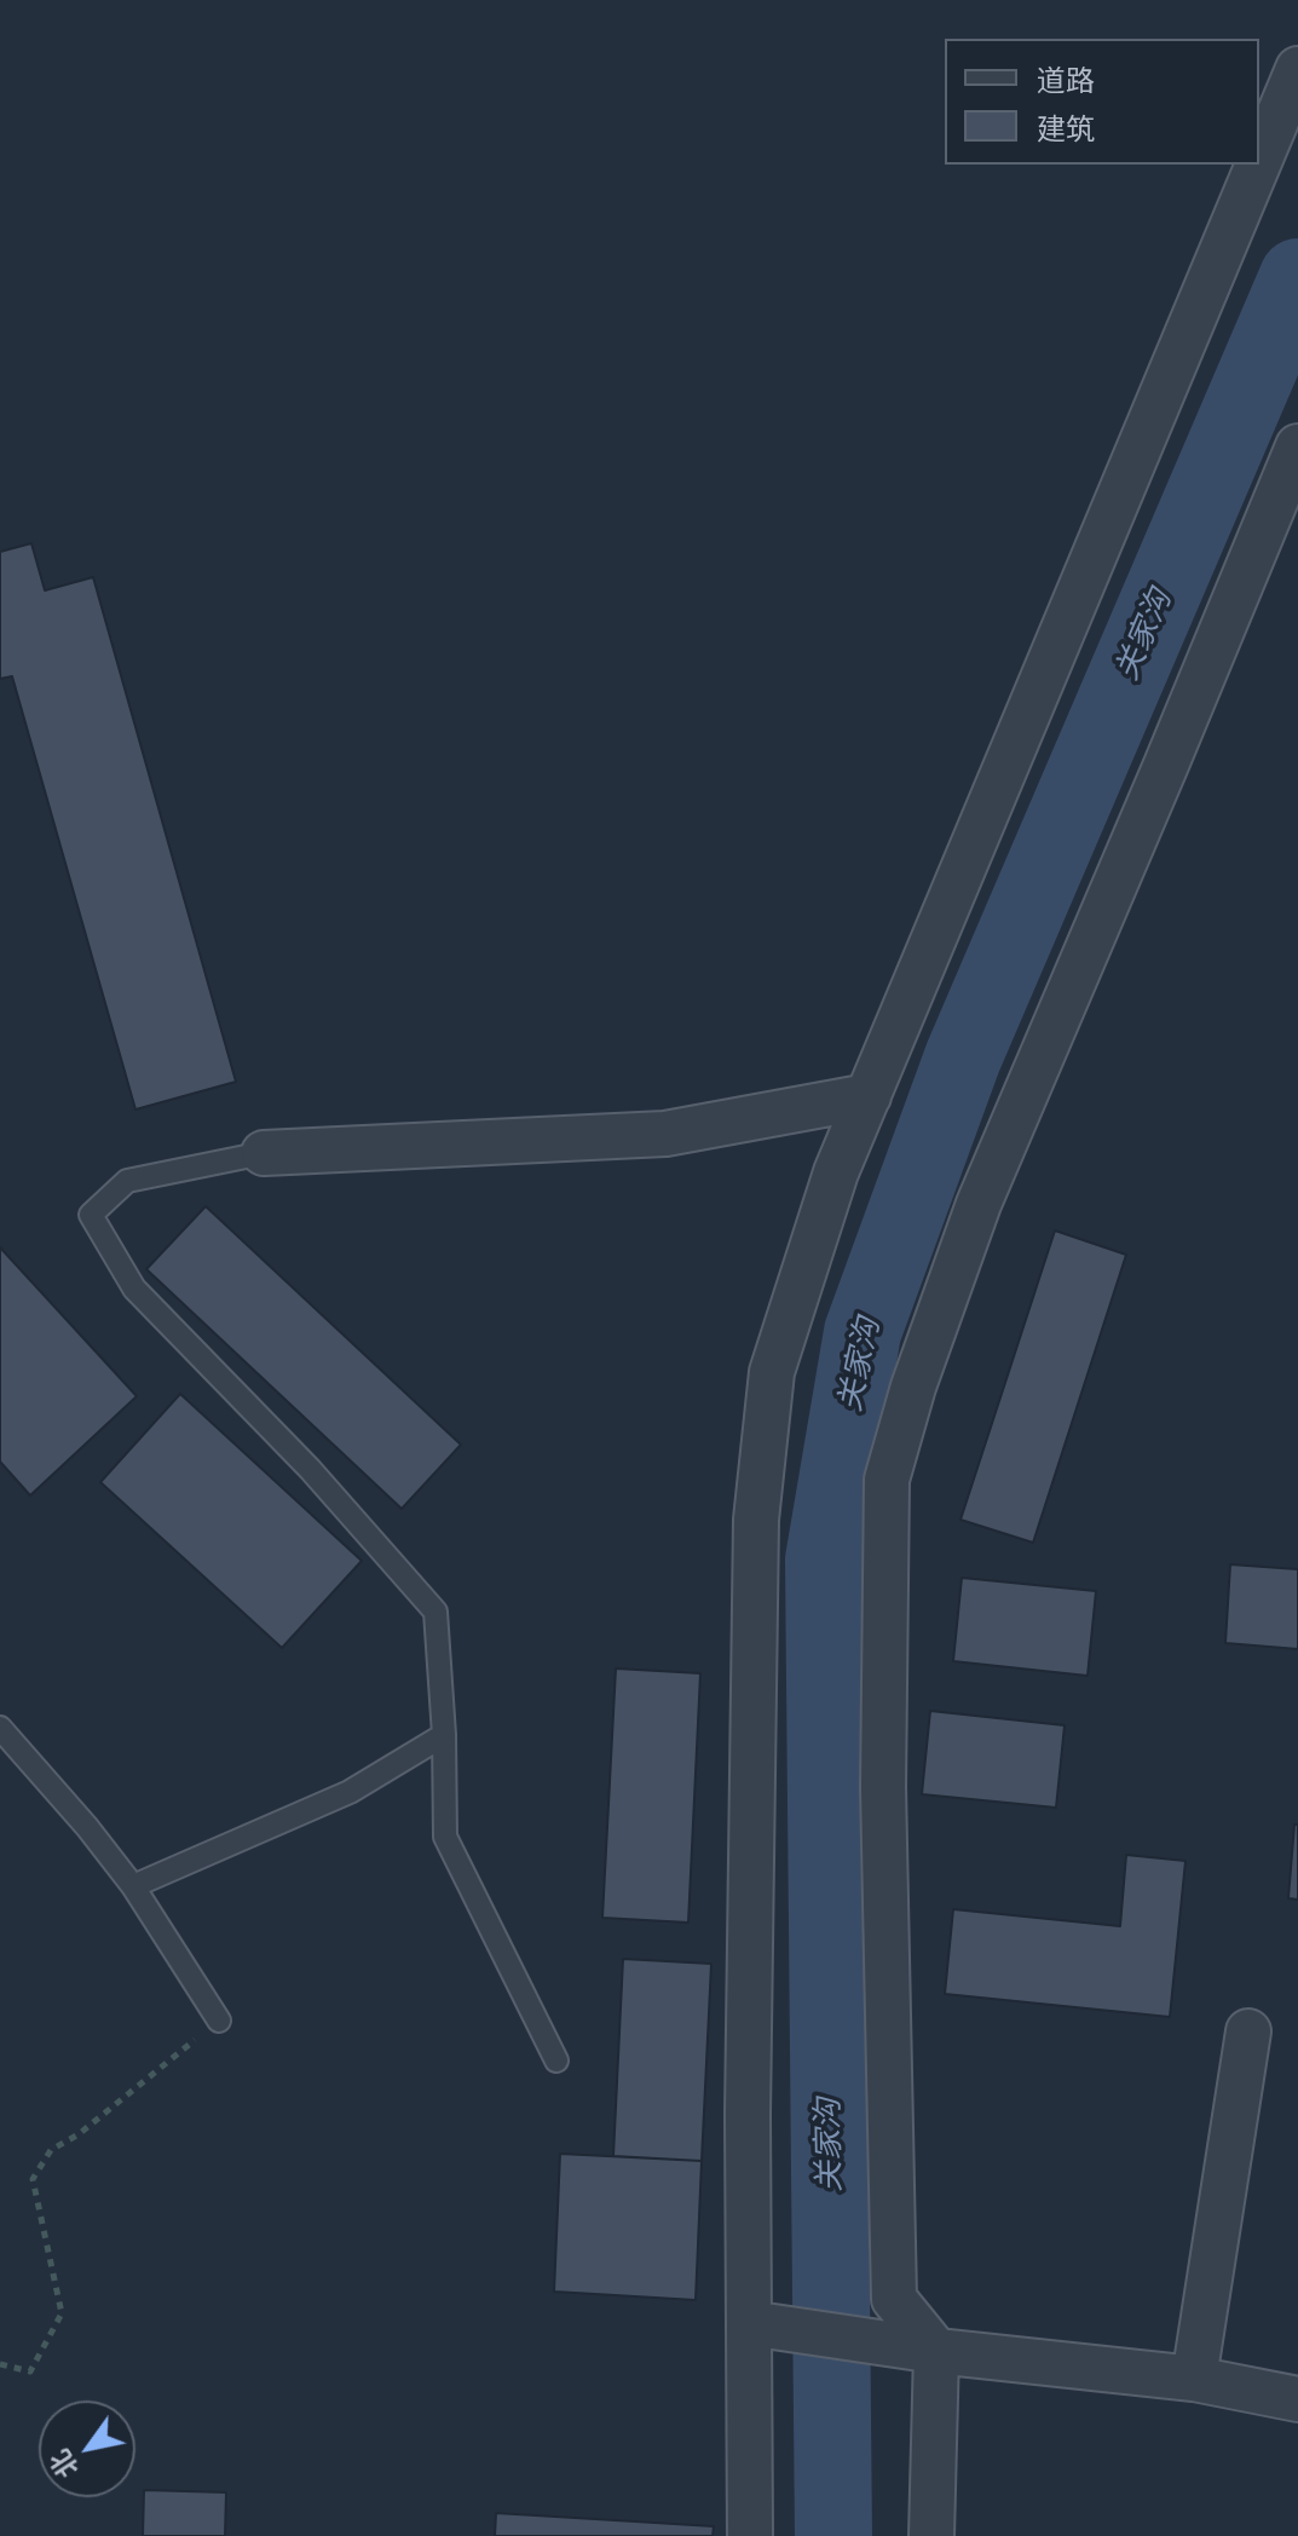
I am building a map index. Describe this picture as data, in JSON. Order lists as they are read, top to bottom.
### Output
{
  "water": ["关家沟"],
  "legend": ["道路", "建筑"],
  "north": "bottom left"
}
